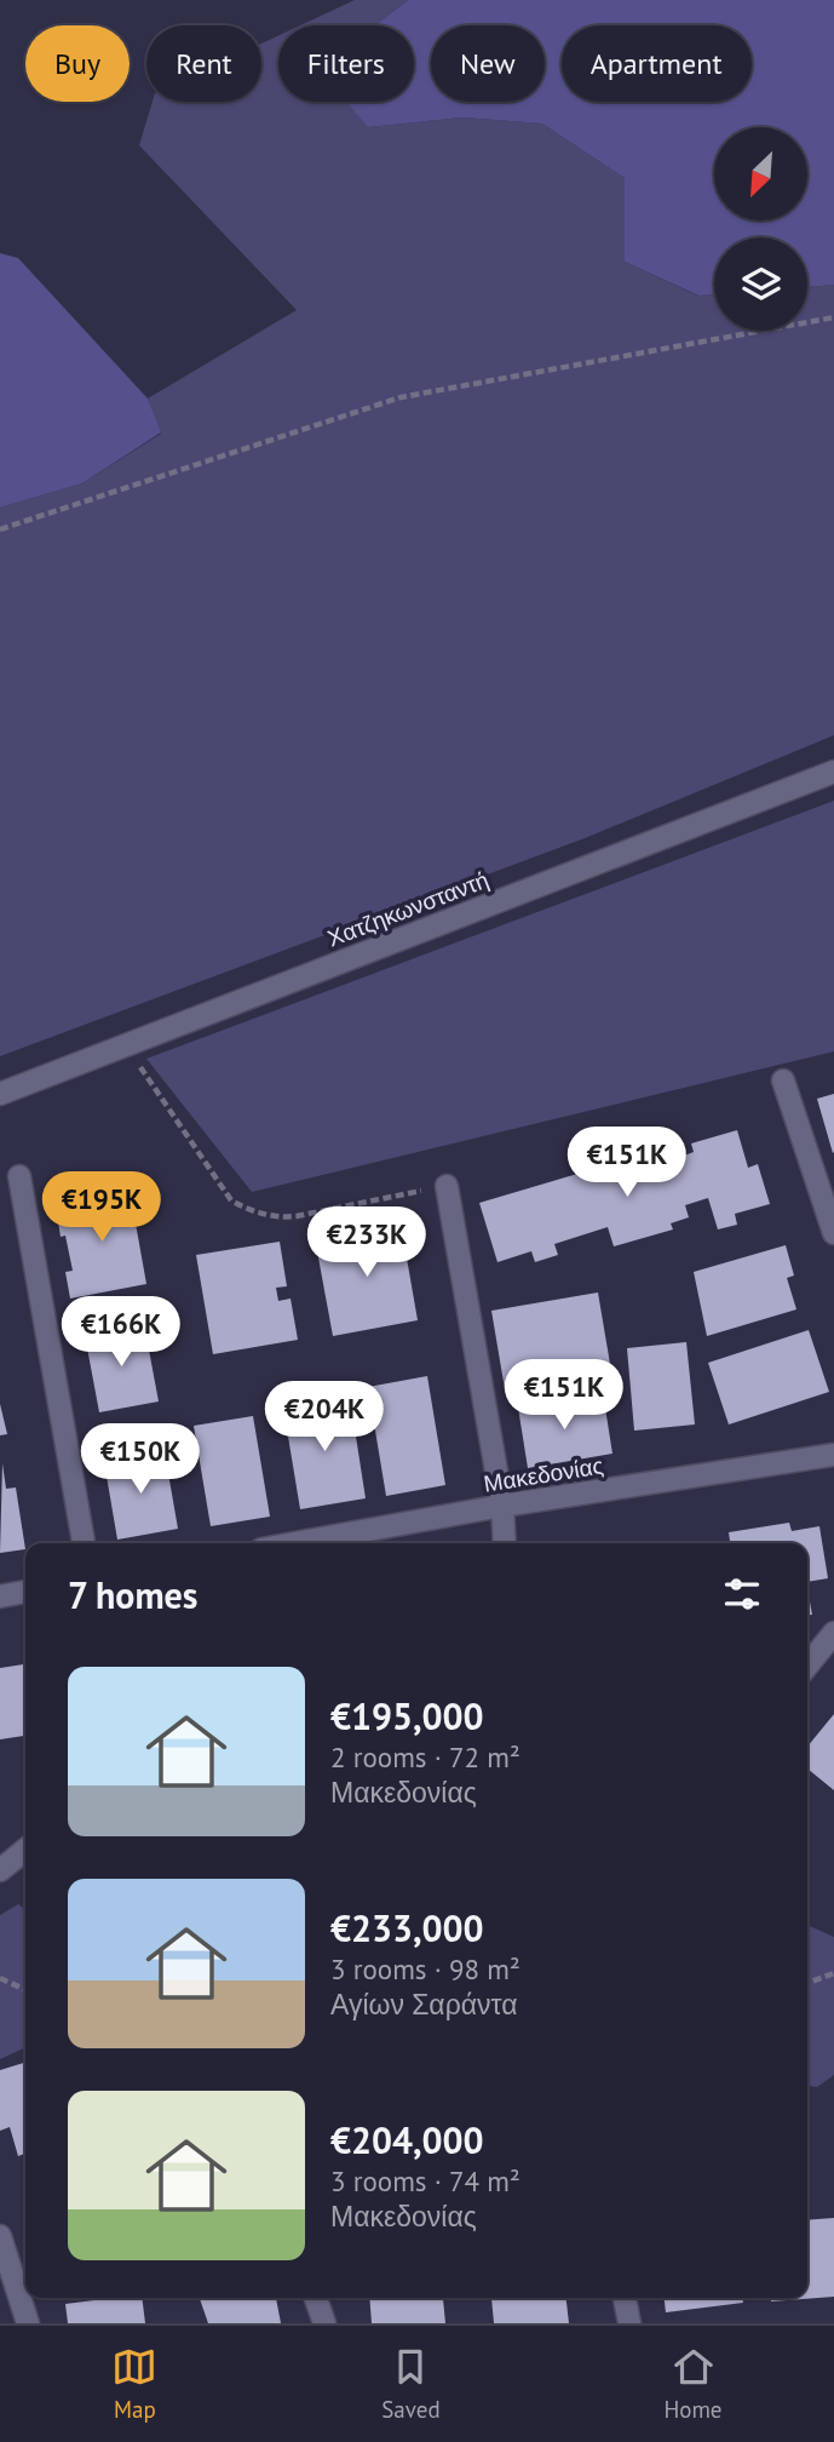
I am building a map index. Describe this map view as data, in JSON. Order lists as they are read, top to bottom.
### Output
{
  "streets": {
    "street": ["Χατζηκωνσταντή", "Μακεδονίας"]
  },
  "north": "bottom left",
  "page": {
    "chip": [
      "Buy",
      "Rent",
      "Filters",
      "New",
      "Apartment"
    ],
    "price": [
      "€151K",
      "€195K",
      "€233K",
      "€166K",
      "€151K",
      "€204K",
      "€150K"
    ],
    "heading": "7 homes",
    "list": [
      {
        "name": "€195,000",
        "note": "2 rooms · 72 m² · Μακεδονίας"
      },
      {
        "name": "€233,000",
        "note": "3 rooms · 98 m² · Αγίων Σαράντα"
      },
      {
        "name": "€204,000",
        "note": "3 rooms · 74 m² · Μακεδονίας"
      }
    ],
    "tabs": ["Map", "Saved", "Home"]
  }
}
